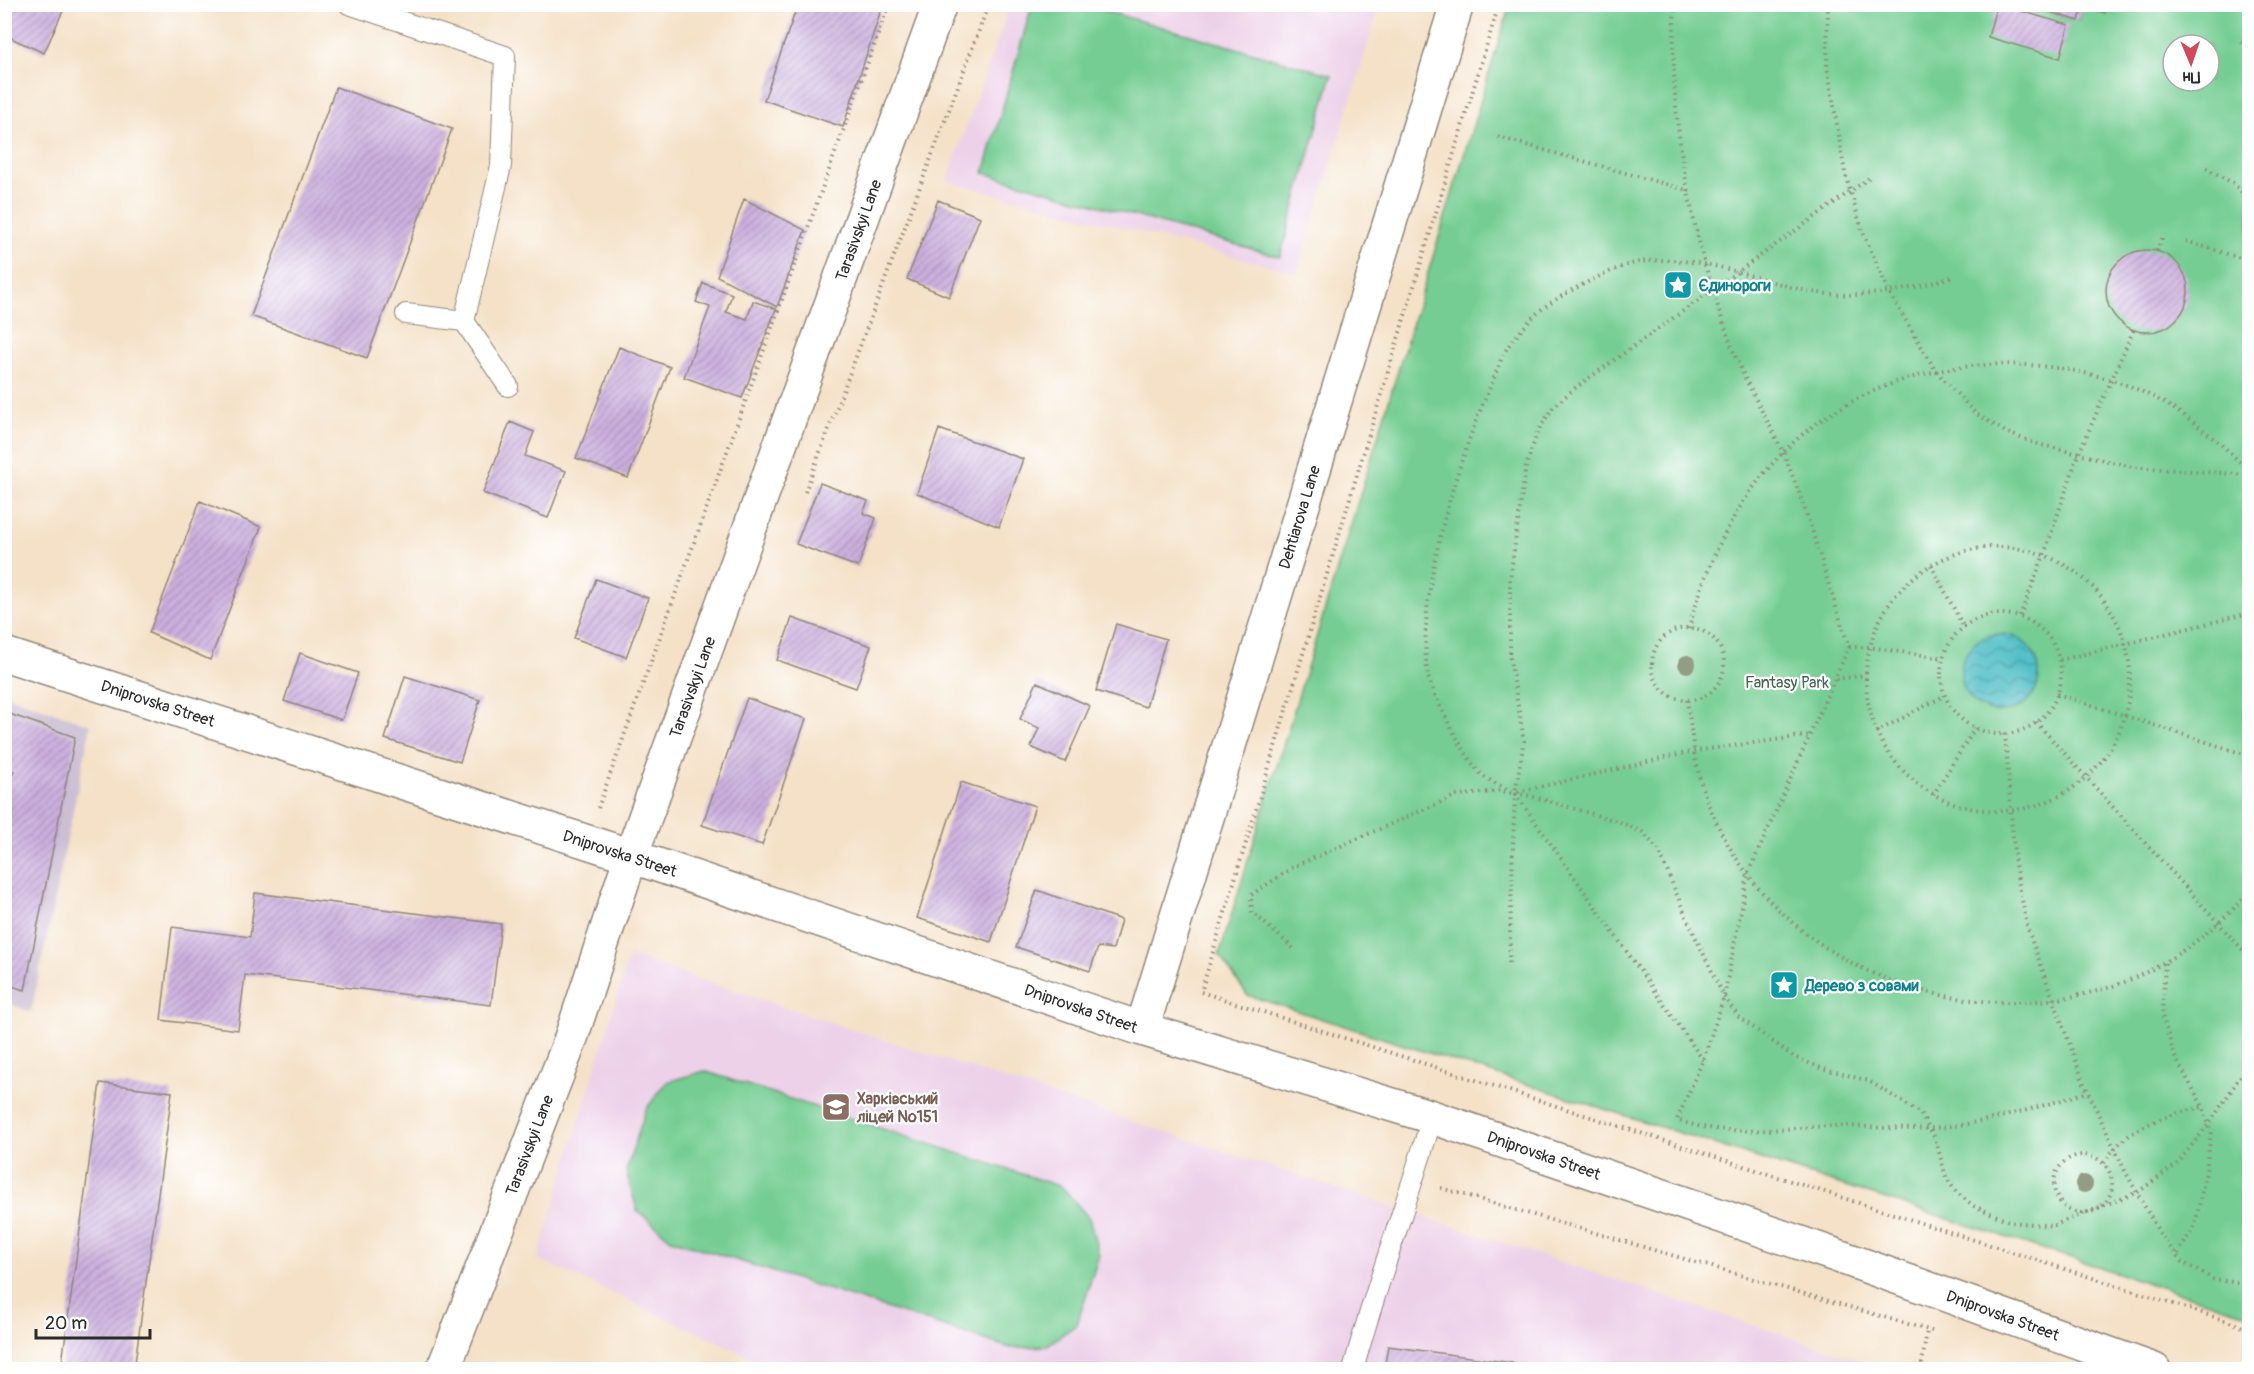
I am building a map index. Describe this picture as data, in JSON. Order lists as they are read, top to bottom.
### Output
{
  "streets": {
    "street": ["Tarasivskyi Lane", "Dehtiarova Lane", "Dniprovska Street"]
  },
  "crossings": [
    ["Tarasivskyi Lane", "Dniprovska Street"],
    ["Dehtiarova Lane", "Dniprovska Street"]
  ],
  "parks": ["Fantasy Park"],
  "places": {
    "place": ["Єдинороги", "Дерево з совами"],
    "school or university": ["Харківський ліцей №151"]
  },
  "scale_bar": "20 m",
  "north": "bottom"
}
